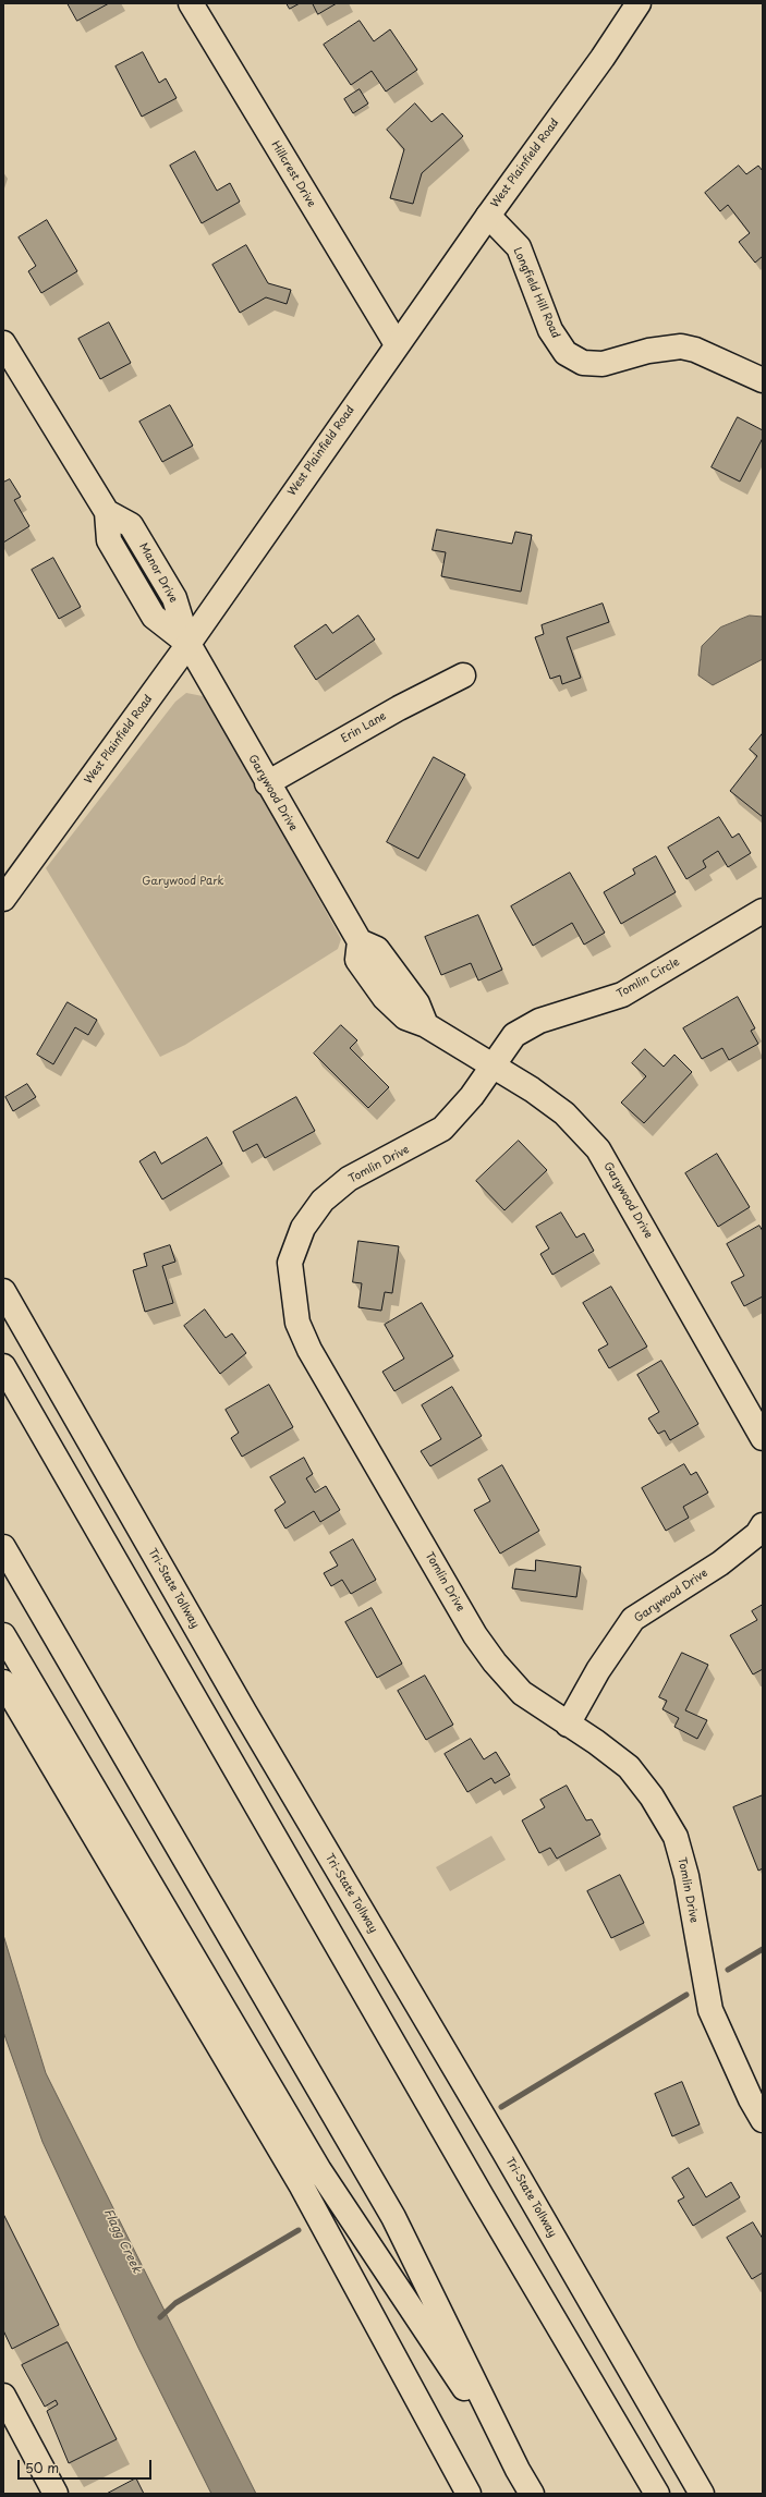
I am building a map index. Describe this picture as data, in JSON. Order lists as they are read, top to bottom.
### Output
{
  "streets": {
    "main road": [
      "West Plainfield Road",
      "Hillcrest Drive",
      "Longfield Hill Road",
      "Manor Drive",
      "Erin Lane",
      "Garywood Drive",
      "Tomlin Circle",
      "Tomlin Drive",
      "Tri-State Tollway"
    ]
  },
  "crossings": [
    ["West Plainfield Road", "Hillcrest Drive"],
    ["West Plainfield Road", "Longfield Hill Road"],
    ["West Plainfield Road", "Manor Drive"],
    ["West Plainfield Road", "Garywood Drive"],
    ["Manor Drive", "Garywood Drive"],
    ["Erin Lane", "Garywood Drive"],
    ["Garywood Drive", "Tomlin Circle"],
    ["Garywood Drive", "Tomlin Drive"],
    ["Tomlin Circle", "Tomlin Drive"]
  ],
  "water": ["Flagg Creek"],
  "parks": ["Garywood Park"],
  "scale_bar": "50 m"
}
